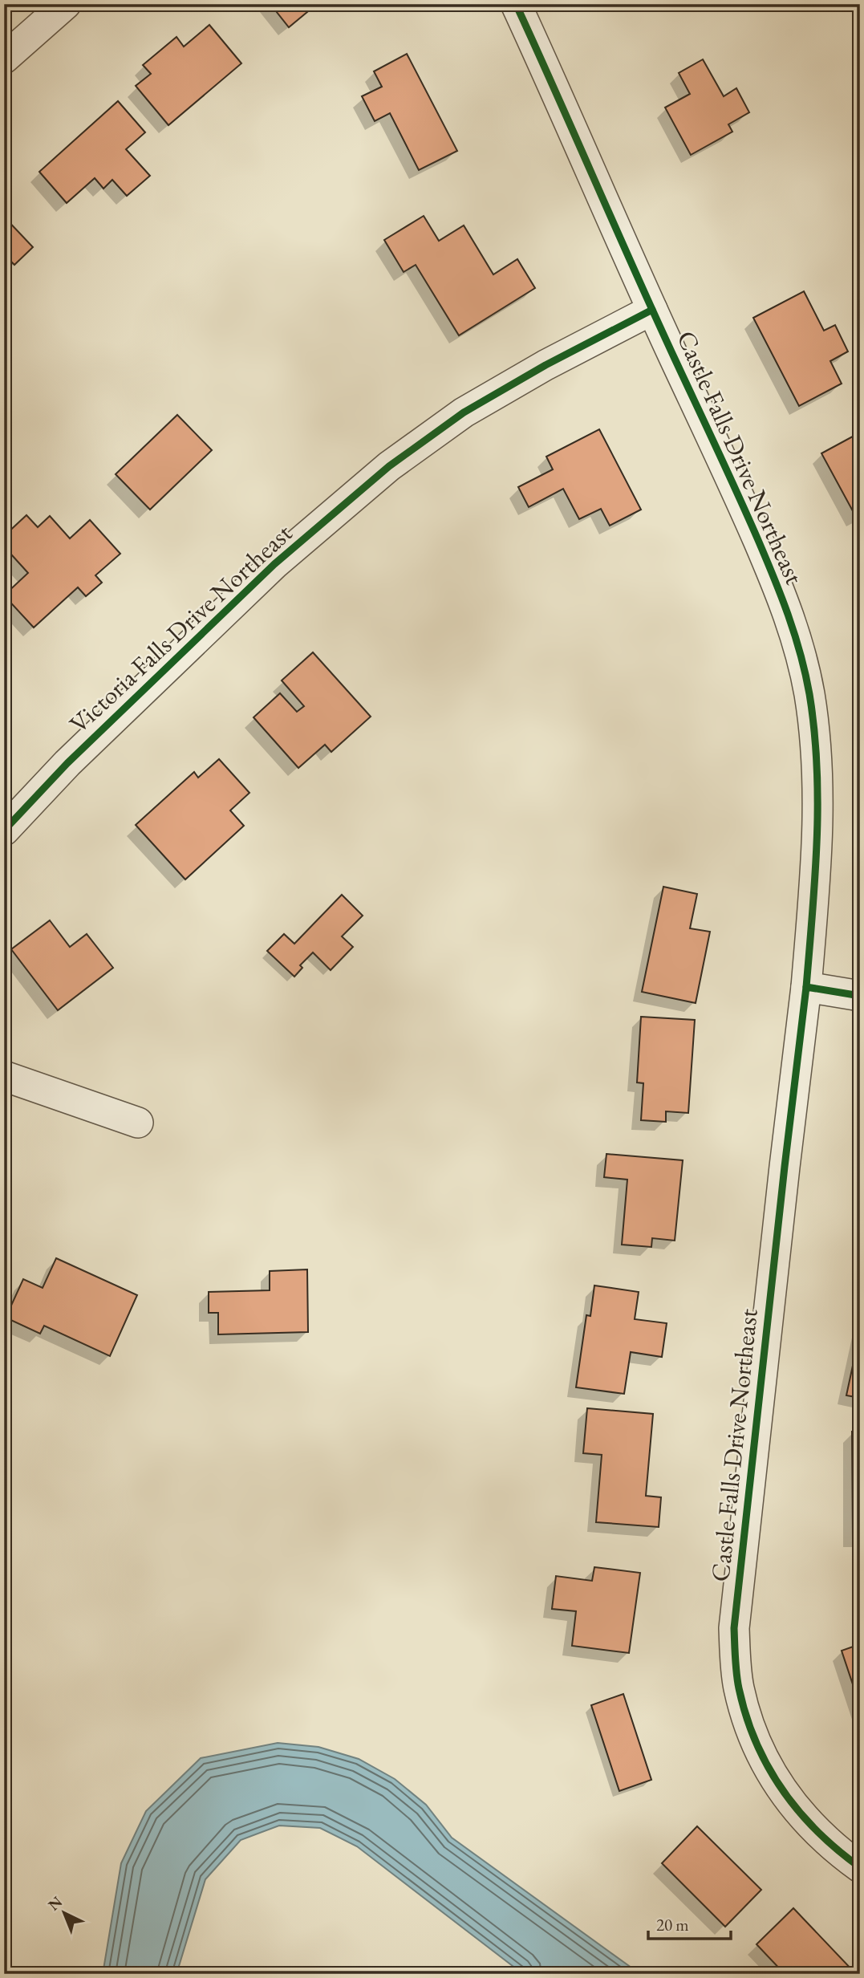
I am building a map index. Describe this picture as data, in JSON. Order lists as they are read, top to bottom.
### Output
{
  "streets": {
    "street": ["Castle Falls Drive Northeast", "Victoria Falls Drive Northeast"]
  },
  "crossings": [
    ["Castle Falls Drive Northeast", "Victoria Falls Drive Northeast"]
  ],
  "scale_bar": "20 m",
  "north": "top left"
}
